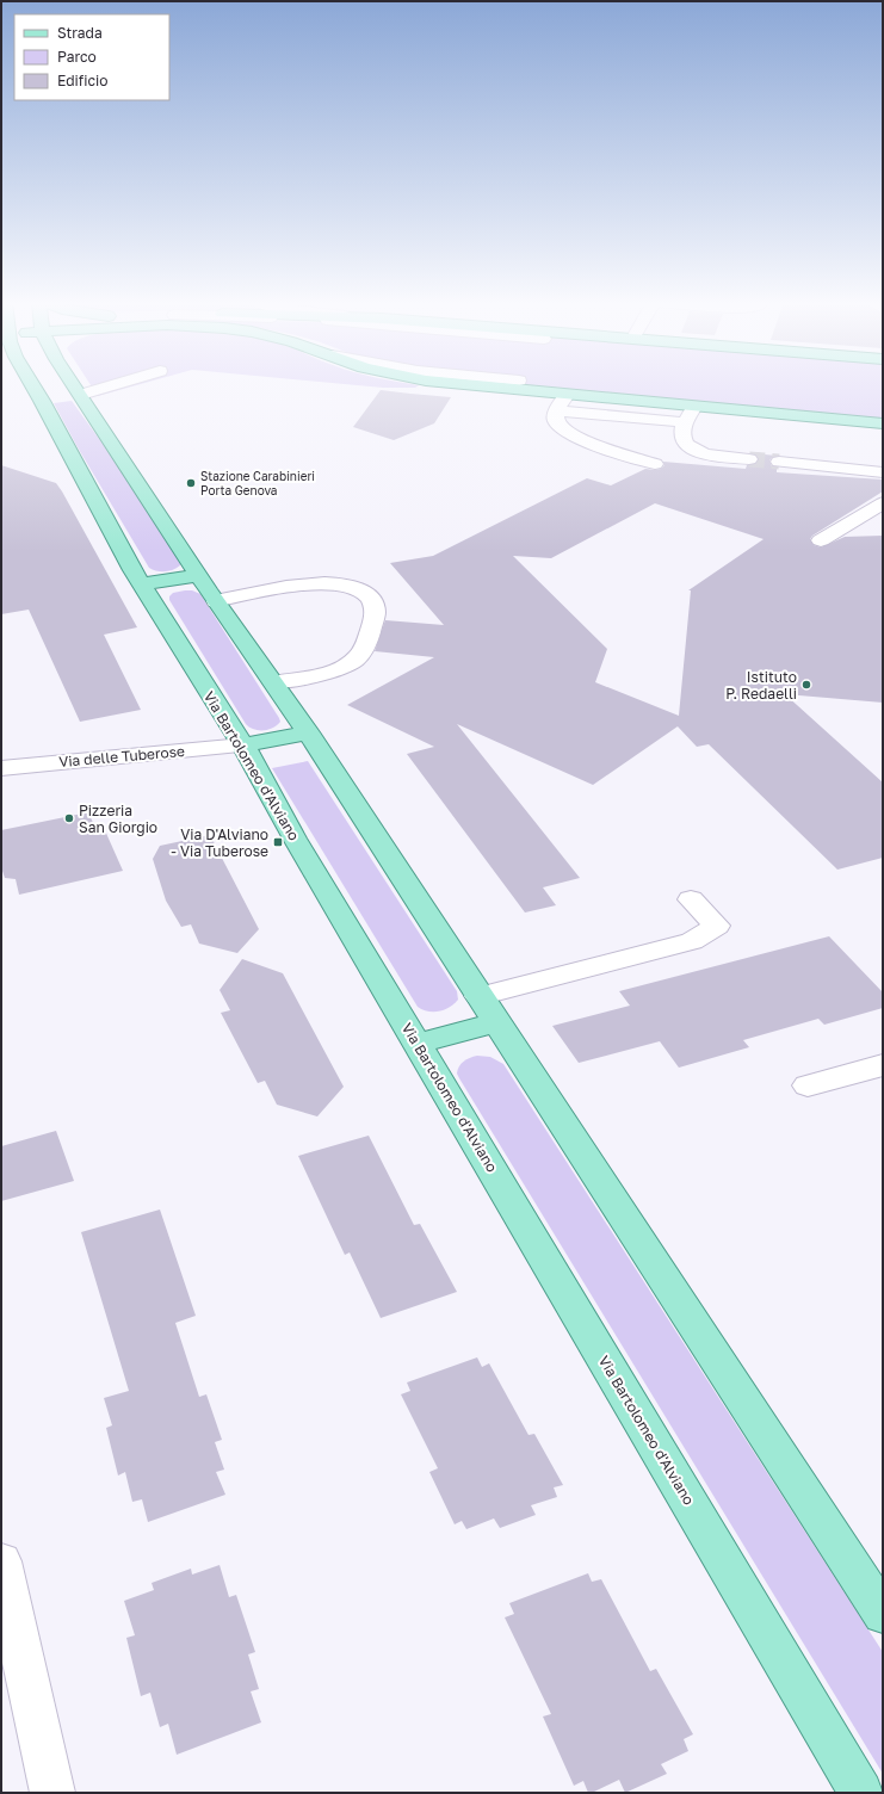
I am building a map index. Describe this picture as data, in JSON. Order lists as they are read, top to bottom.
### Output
{
  "streets": {
    "main road": ["Via Bartolomeo d'Alviano"],
    "street": ["Via delle Tuberose"]
  },
  "crossings": [
    ["Via delle Tuberose", "Via Bartolomeo d'Alviano"]
  ],
  "places": {
    "other": ["Stazione Carabinieri Porta Genova", "Istituto P. Redaelli", "Pizzeria San Giorgio"],
    "transit": ["Via D'Alviano - Via Tuberose"]
  },
  "legend": ["Strada", "Parco", "Edificio"]
}
